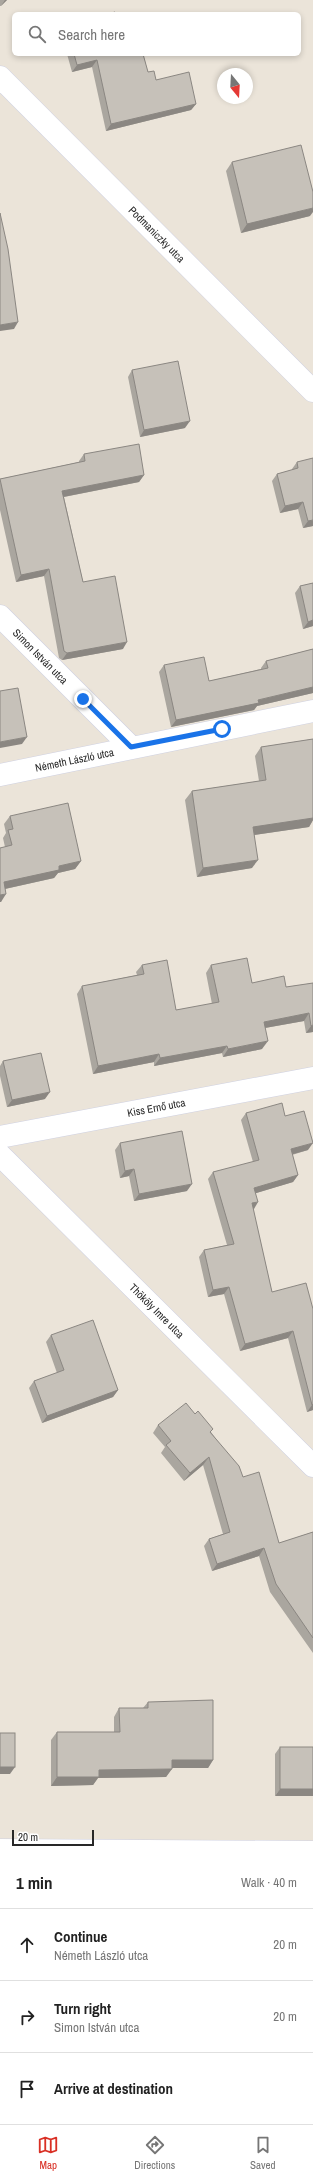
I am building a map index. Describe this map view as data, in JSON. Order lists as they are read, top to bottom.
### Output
{
  "streets": {
    "street": [
      "Podmaniczky utca",
      "Simon István utca",
      "Németh László utca",
      "Kiss Ernő utca",
      "Thököly Imre utca"
    ]
  },
  "crossings": [
    ["Simon István utca", "Németh László utca"]
  ],
  "scale_bar": "20 m",
  "north": "bottom",
  "page": {
    "search": "Search here",
    "scale": "20 m",
    "heading": ["1 min", "Walk · 40 m"],
    "list": [
      ["Continue", "Németh László utca", "20 m"],
      ["Turn right", "Simon István utca", "20 m"],
      "Arrive at destination"
    ],
    "nav": ["Map", "Directions", "Saved"]
  }
}
